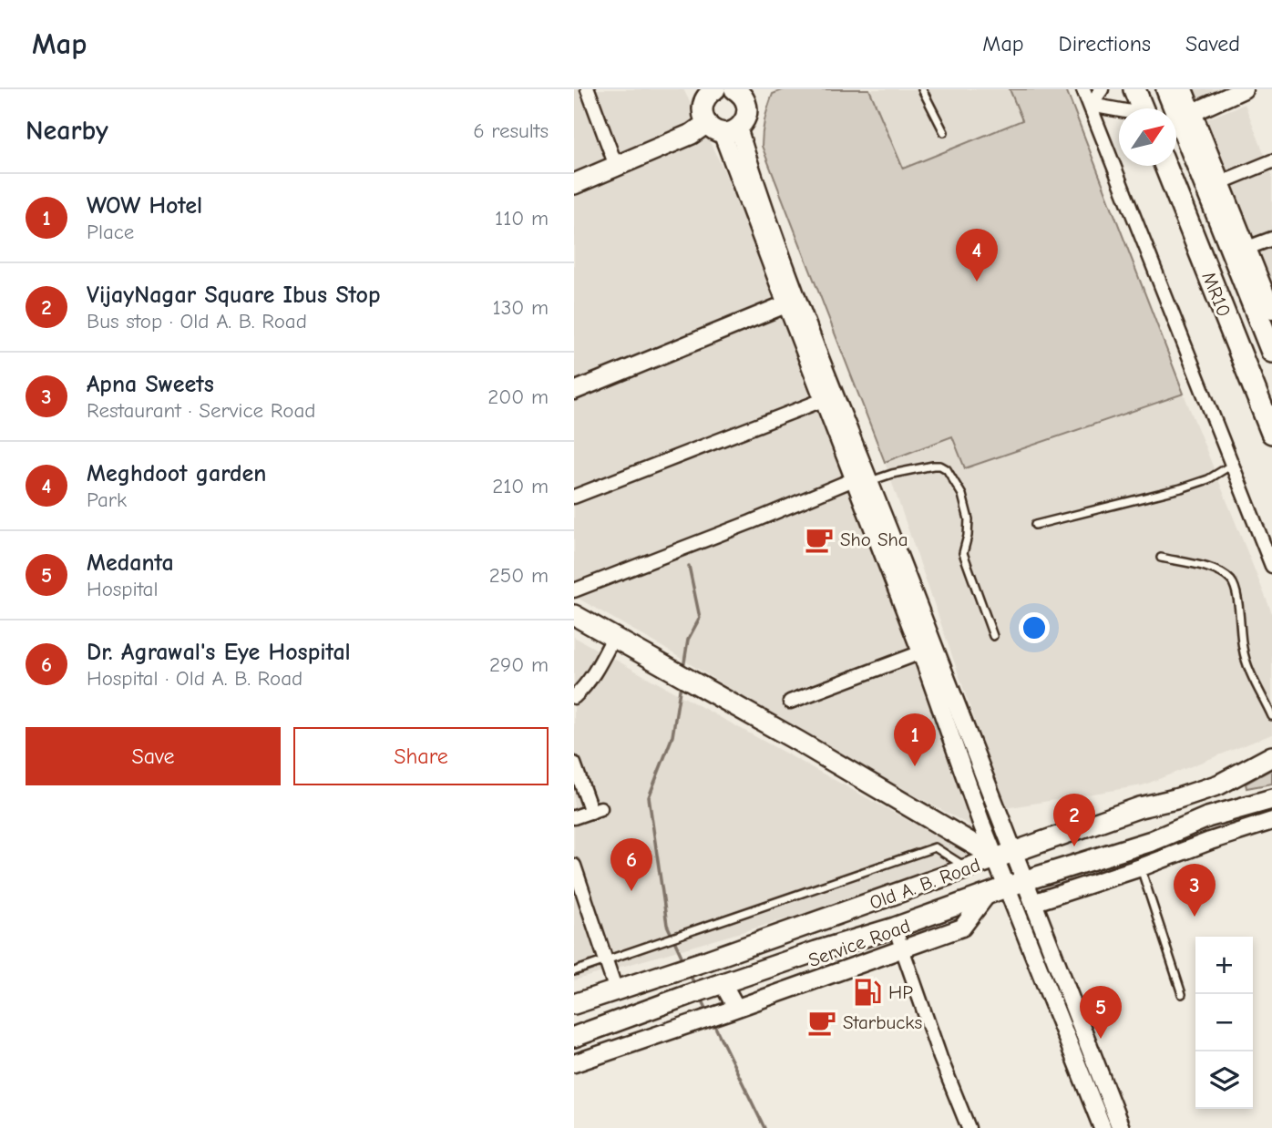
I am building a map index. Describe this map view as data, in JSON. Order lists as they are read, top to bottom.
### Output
{
  "streets": {
    "main road": ["MR10", "Old A. B. Road"],
    "street": ["Service Road"]
  },
  "crossings": [
    ["Old A. B. Road", "Service Road"]
  ],
  "places": {
    "cafe": ["Sho Sha", "Starbucks"],
    "fuel station": ["HP"]
  },
  "north": "top right",
  "page": {
    "header": "Map",
    "nav": ["Map", "Directions", "Saved"],
    "heading": ["Nearby", "6 results"],
    "list": [
      {
        "mark": "1",
        "name": "WOW Hotel",
        "note": "Place",
        "value": "110 m"
      },
      {
        "mark": "2",
        "name": "VijayNagar Square Ibus Stop",
        "note": "Bus stop · Old A. B. Road",
        "value": "130 m"
      },
      {
        "mark": "3",
        "name": "Apna Sweets",
        "note": "Restaurant · Service Road",
        "value": "200 m"
      },
      {
        "mark": "4",
        "name": "Meghdoot garden",
        "note": "Park",
        "value": "210 m"
      },
      {
        "mark": "5",
        "name": "Medanta",
        "note": "Hospital",
        "value": "250 m"
      },
      {
        "mark": "6",
        "name": "Dr. Agrawal's Eye Hospital",
        "note": "Hospital · Old A. B. Road",
        "value": "290 m"
      }
    ],
    "pins": [
      "4",
      "1",
      "2",
      "6",
      "3",
      "5"
    ],
    "buttons": ["Save", "Share"],
    "map_buttons": ["+", "−"]
  }
}
